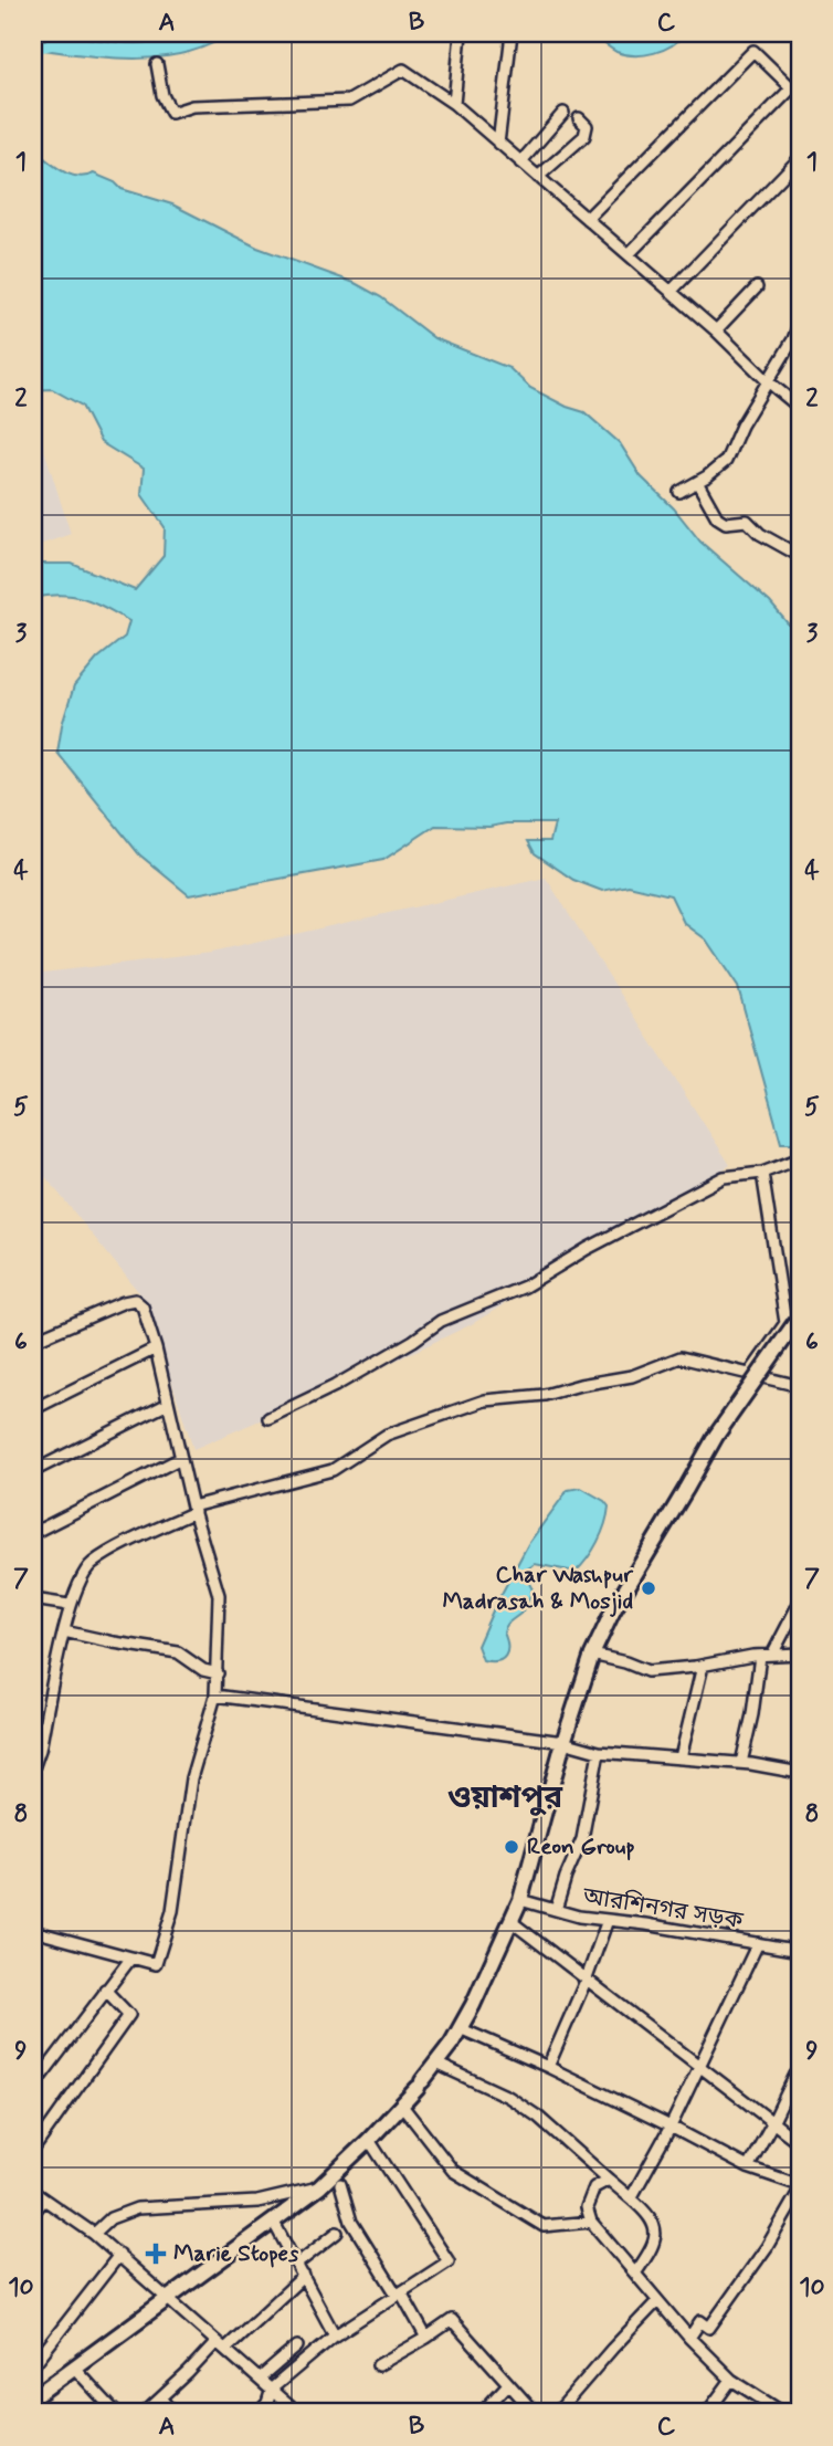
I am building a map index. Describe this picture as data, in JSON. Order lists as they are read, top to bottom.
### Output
{
  "streets": {
    "street": ["আরশিনগর সড়ক"]
  },
  "districts": ["ওয়াশপুর"],
  "places": {
    "other": ["Char Washpur Madrasah & Mosjid", "Reon Group"],
    "health": ["Marie Stopes"]
  },
  "grid": {
    "columns": ["A", "B", "C"],
    "rows": [
      "1",
      "2",
      "3",
      "4",
      "5",
      "6",
      "7",
      "8",
      "9",
      "10"
    ]
  }
}
